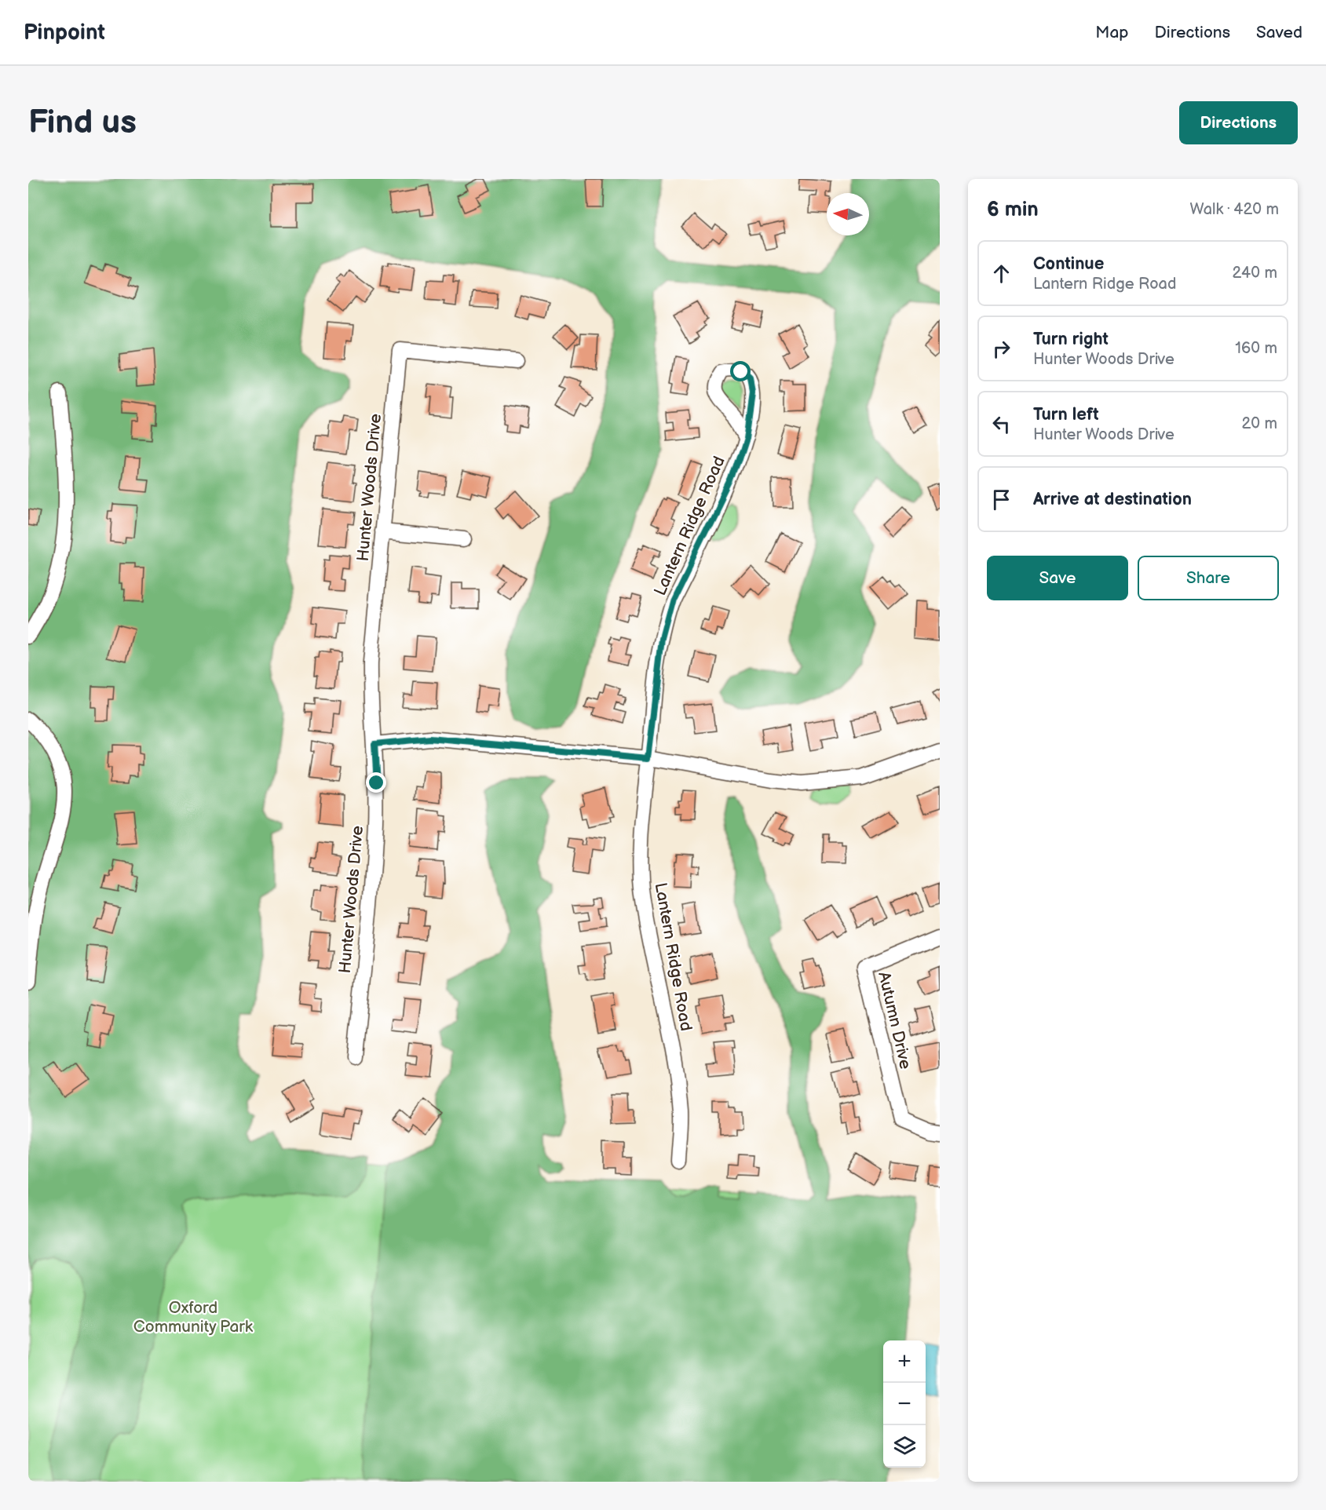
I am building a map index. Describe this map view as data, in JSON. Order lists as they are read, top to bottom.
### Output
{
  "streets": {
    "street": ["Hunter Woods Drive", "Lantern Ridge Road", "Autumn Drive"]
  },
  "parks": ["Oxford Community Park"],
  "north": "left",
  "page": {
    "header": "Pinpoint",
    "nav": ["Map", "Directions", "Saved"],
    "buttons": [
      "Directions",
      ["Save", "Share"]
    ],
    "title": "Find us",
    "heading": ["6 min", "Walk · 420 m"],
    "list": [
      ["Continue", "Lantern Ridge Road", "240 m"],
      ["Turn right", "Hunter Woods Drive", "160 m"],
      ["Turn left", "Hunter Woods Drive", "20 m"],
      "Arrive at destination"
    ],
    "map_buttons": ["+", "−"]
  }
}
